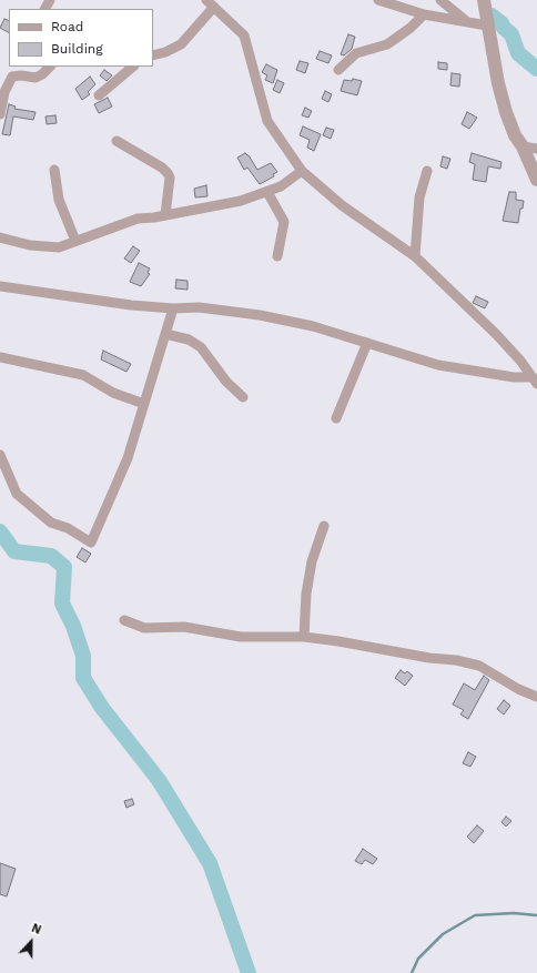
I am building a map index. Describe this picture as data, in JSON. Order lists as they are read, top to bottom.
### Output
{
  "legend": ["Road", "Building"],
  "north": "top"
}
